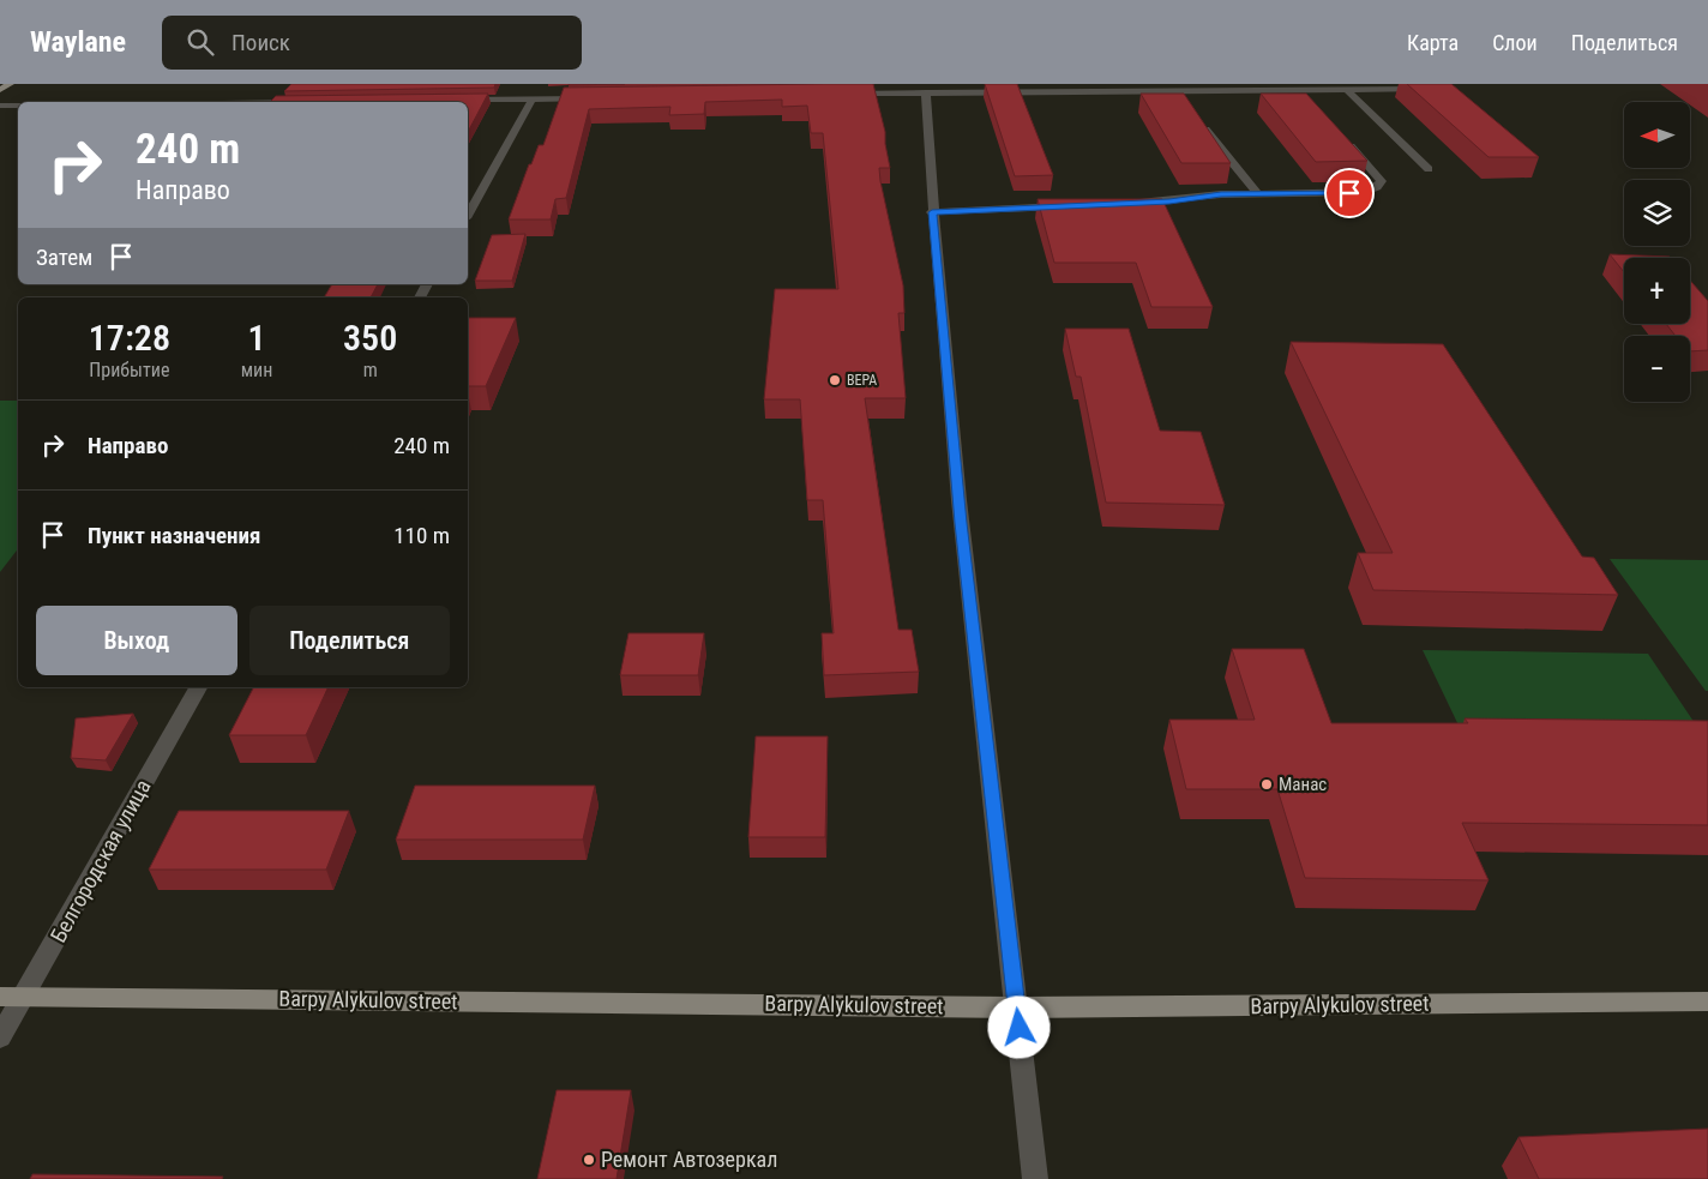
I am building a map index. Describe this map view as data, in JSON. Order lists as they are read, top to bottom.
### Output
{
  "streets": {
    "main road": ["Barpy Alykulov street"],
    "street": ["Белгородская улица"]
  },
  "crossings": [
    ["Белгородская улица", "Barpy Alykulov street"]
  ],
  "places": ["ВЕРА", "Манас", "Ремонт Автозеркал"],
  "north": "left",
  "page": {
    "header": "Waylane",
    "search": "Поиск",
    "nav": ["Карта", "Слои", "Поделиться"],
    "map_buttons": ["+", "−"],
    "turn": ["240 m", "Направо"],
    "then": "Затем",
    "eta": [
      "17:28",
      "Прибытие",
      "1",
      "мин",
      "350",
      "m"
    ],
    "list": [
      {
        "name": "Направо",
        "value": "240 m"
      },
      {
        "name": "Пункт назначения",
        "value": "110 m"
      }
    ],
    "buttons": ["Выход", "Поделиться"]
  }
}
